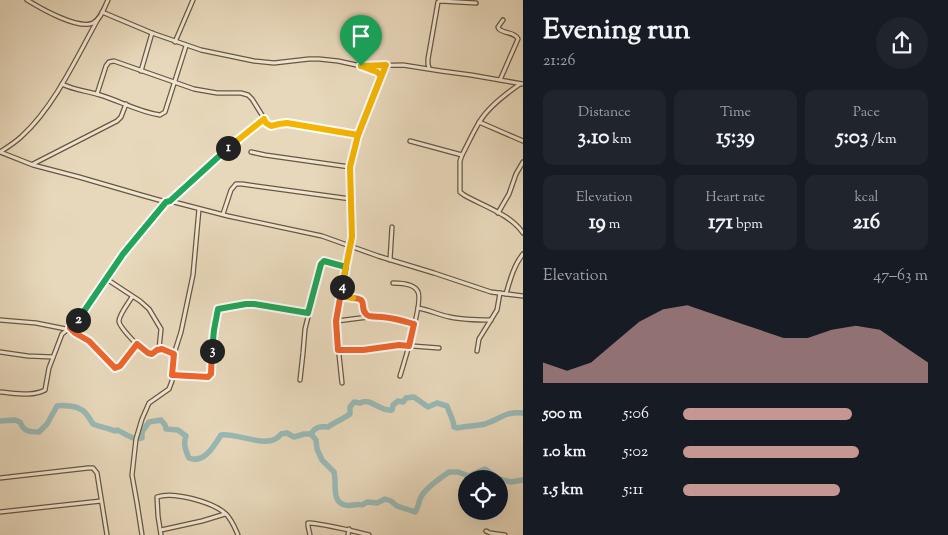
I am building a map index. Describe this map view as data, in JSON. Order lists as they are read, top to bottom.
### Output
{
  "page": {
    "heading": ["Evening run", "21:26"],
    "stats": [
      ["Distance", "3.10 km"],
      ["Time", "15:39"],
      ["Pace", "5:03 /km"],
      ["Elevation", "19 m"],
      ["Heart rate", "171 bpm"],
      ["kcal", "216"]
    ],
    "pins": [
      "1",
      "4",
      "2",
      "3"
    ],
    "chart": ["Elevation", "47–63 m"],
    "list": [
      {
        "name": "500 m",
        "note": "5:06"
      },
      {
        "name": "1.0 km",
        "note": "5:02"
      },
      {
        "name": "1.5 km",
        "note": "5:11"
      }
    ]
  }
}
